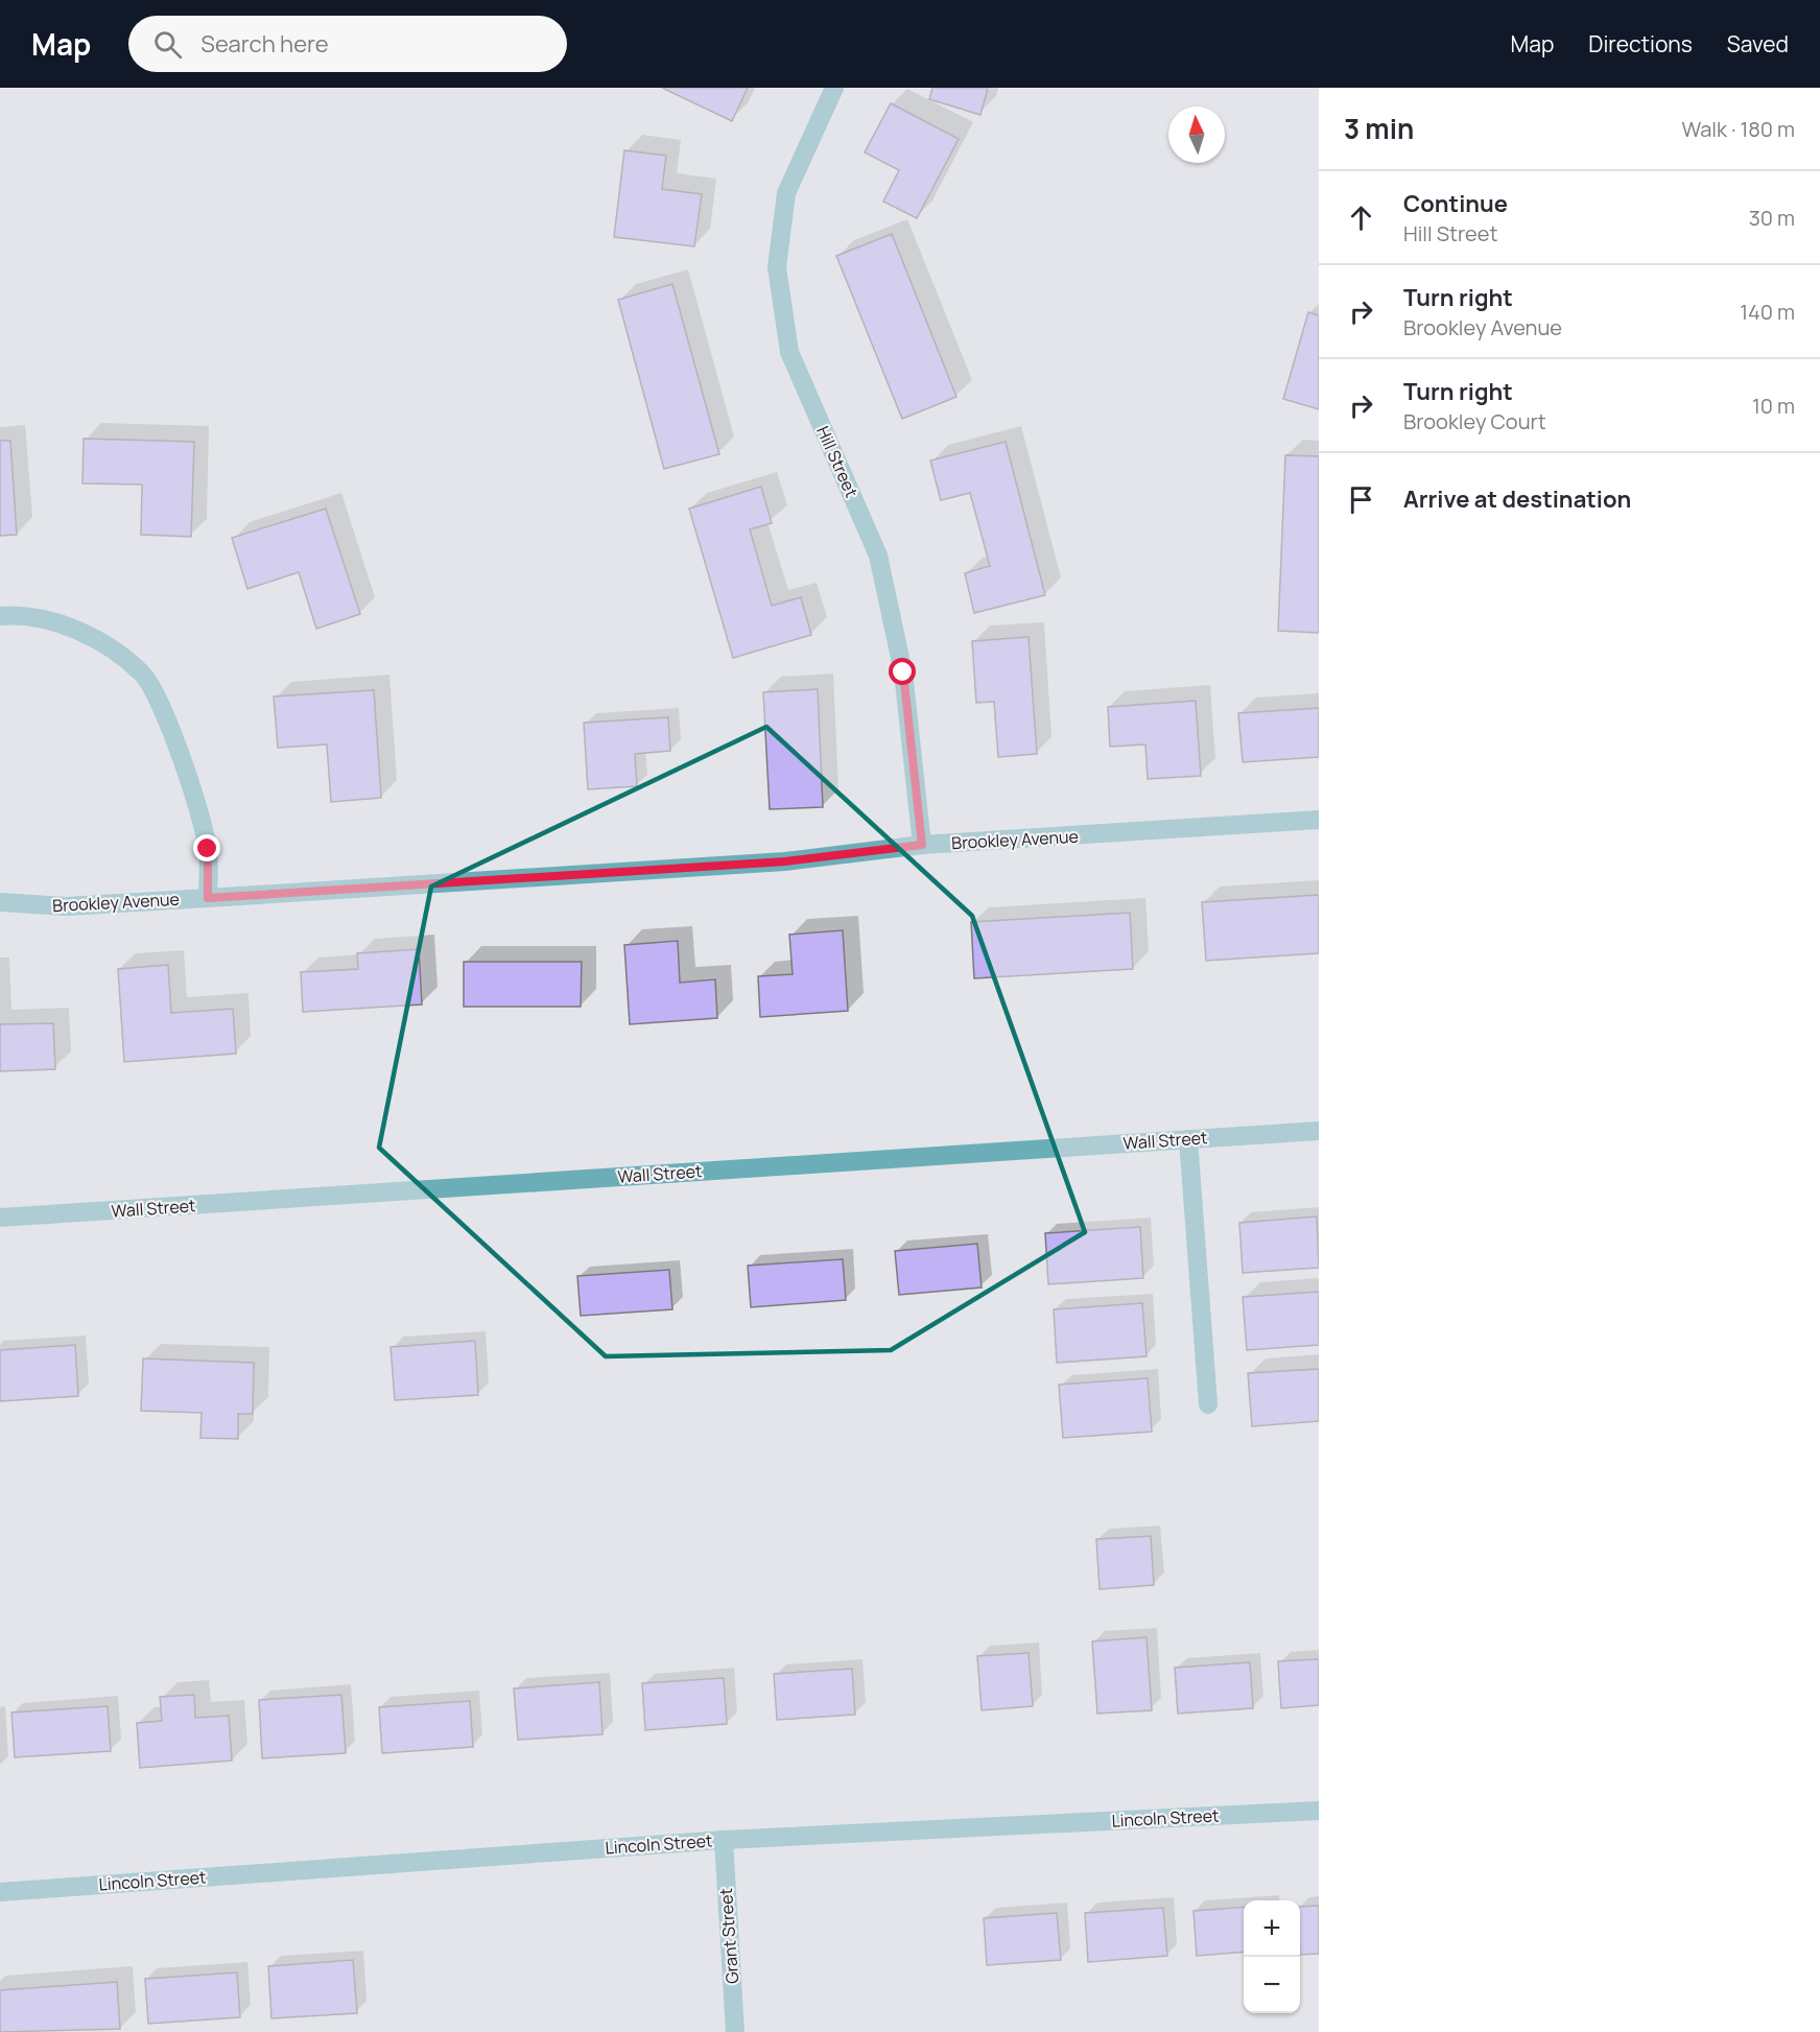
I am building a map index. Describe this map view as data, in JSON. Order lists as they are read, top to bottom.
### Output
{
  "streets": {
    "street": [
      "Hill Street",
      "Brookley Avenue",
      "Wall Street",
      "Lincoln Street",
      "Grant Street"
    ]
  },
  "crossings": [
    ["Hill Street", "Brookley Avenue"],
    ["Lincoln Street", "Grant Street"]
  ],
  "north": "top",
  "page": {
    "header": "Map",
    "search": "Search here",
    "nav": ["Map", "Directions", "Saved"],
    "heading": ["3 min", "Walk · 180 m"],
    "list": [
      ["Continue", "Hill Street", "30 m"],
      ["Turn right", "Brookley Avenue", "140 m"],
      ["Turn right", "Brookley Court", "10 m"],
      "Arrive at destination"
    ],
    "map_buttons": ["+", "−"]
  }
}
